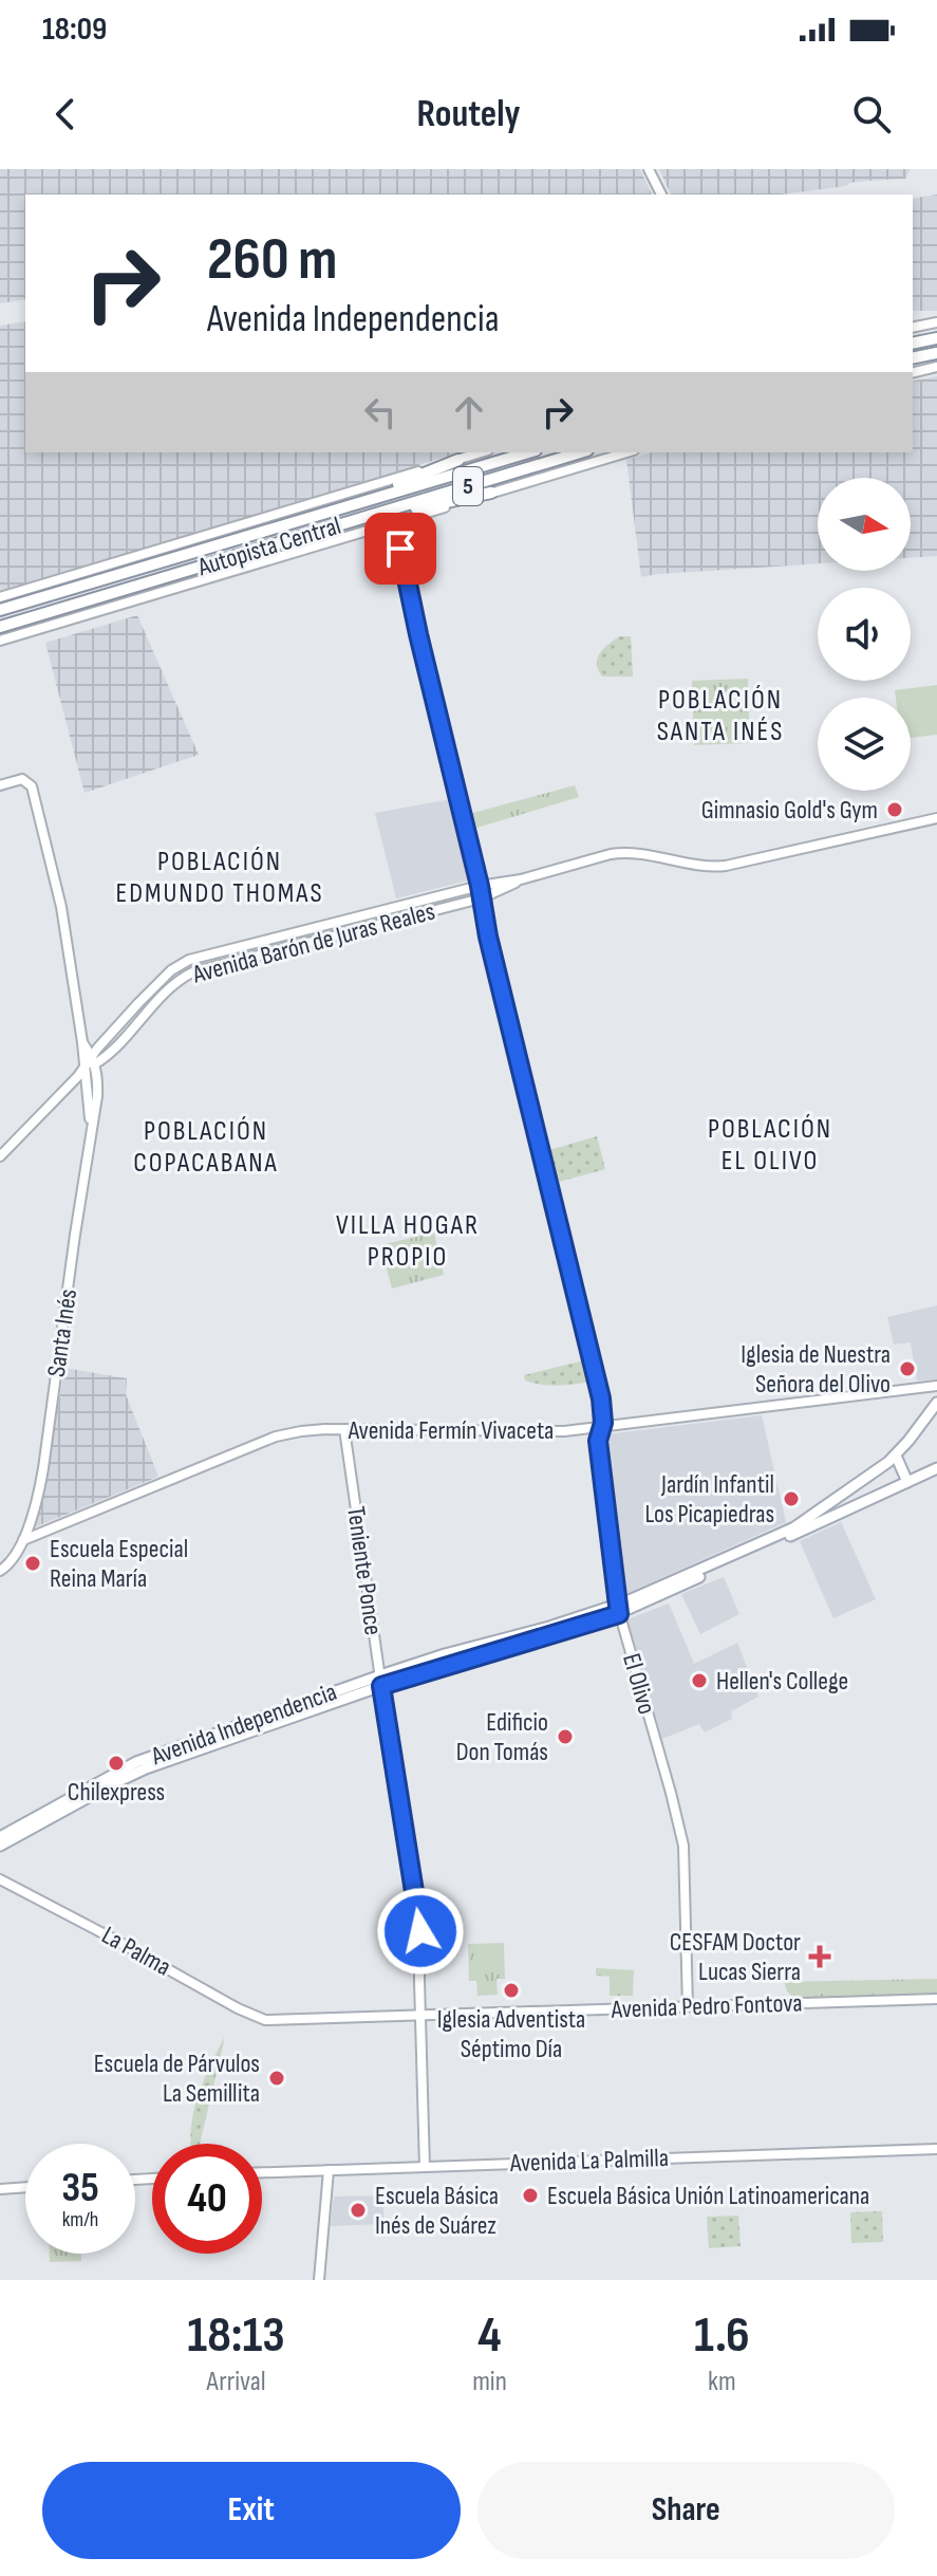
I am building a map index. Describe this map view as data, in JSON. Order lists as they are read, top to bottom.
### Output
{
  "streets": {
    "highway": ["5", "Autopista Central"],
    "main road": ["Avenida Independencia"],
    "street": [
      "Avenida Barón de Juras Reales",
      "Santa Inés",
      "Avenida Fermín Vivaceta",
      "Teniente Ponce",
      "El Olivo",
      "La Palma",
      "Avenida Pedro Fontova",
      "Avenida La Palmilla"
    ]
  },
  "crossings": [
    ["Avenida Barón de Juras Reales", "Santa Inés"],
    ["Avenida Barón de Juras Reales", "El Olivo"],
    ["Santa Inés", "Avenida Fermín Vivaceta"],
    ["Avenida Fermín Vivaceta", "Teniente Ponce"],
    ["Avenida Fermín Vivaceta", "El Olivo"],
    ["Teniente Ponce", "Avenida Independencia"],
    ["Teniente Ponce", "Avenida Pedro Fontova"],
    ["Teniente Ponce", "Avenida La Palmilla"],
    ["El Olivo", "Avenida Independencia"],
    ["El Olivo", "Avenida Pedro Fontova"],
    ["La Palma", "Avenida Pedro Fontova"]
  ],
  "districts": [
    "POBLACIÓN SANTA INÉS",
    "POBLACIÓN EDMUNDO THOMAS",
    "POBLACIÓN EL OLIVO",
    "POBLACIÓN COPACABANA",
    "VILLA HOGAR PROPIO"
  ],
  "places": {
    "other": [
      "Gimnasio Gold's Gym",
      "Iglesia de Nuestra Señora del Olivo",
      "Jardín Infantil Los Picapiedras",
      "Escuela Especial Reina María",
      "Hellen's College",
      "Edificio Don Tomás",
      "Chilexpress",
      "Iglesia Adventista Séptimo Día",
      "Escuela de Párvulos La Semillita",
      "Escuela Básica Unión Latinoamericana",
      "Escuela Básica Inés de Suárez"
    ],
    "health": ["CESFAM Doctor Lucas Sierra"]
  },
  "north": "right",
  "page": {
    "status": "18:09",
    "header": "Routely",
    "turn": ["260 m", "Avenida Independencia"],
    "speed": "35 km/h",
    "limit": "40",
    "eta": [
      "18:13",
      "Arrival",
      "4",
      "min",
      "1.6",
      "km"
    ],
    "buttons": ["Exit", "Share"]
  }
}
